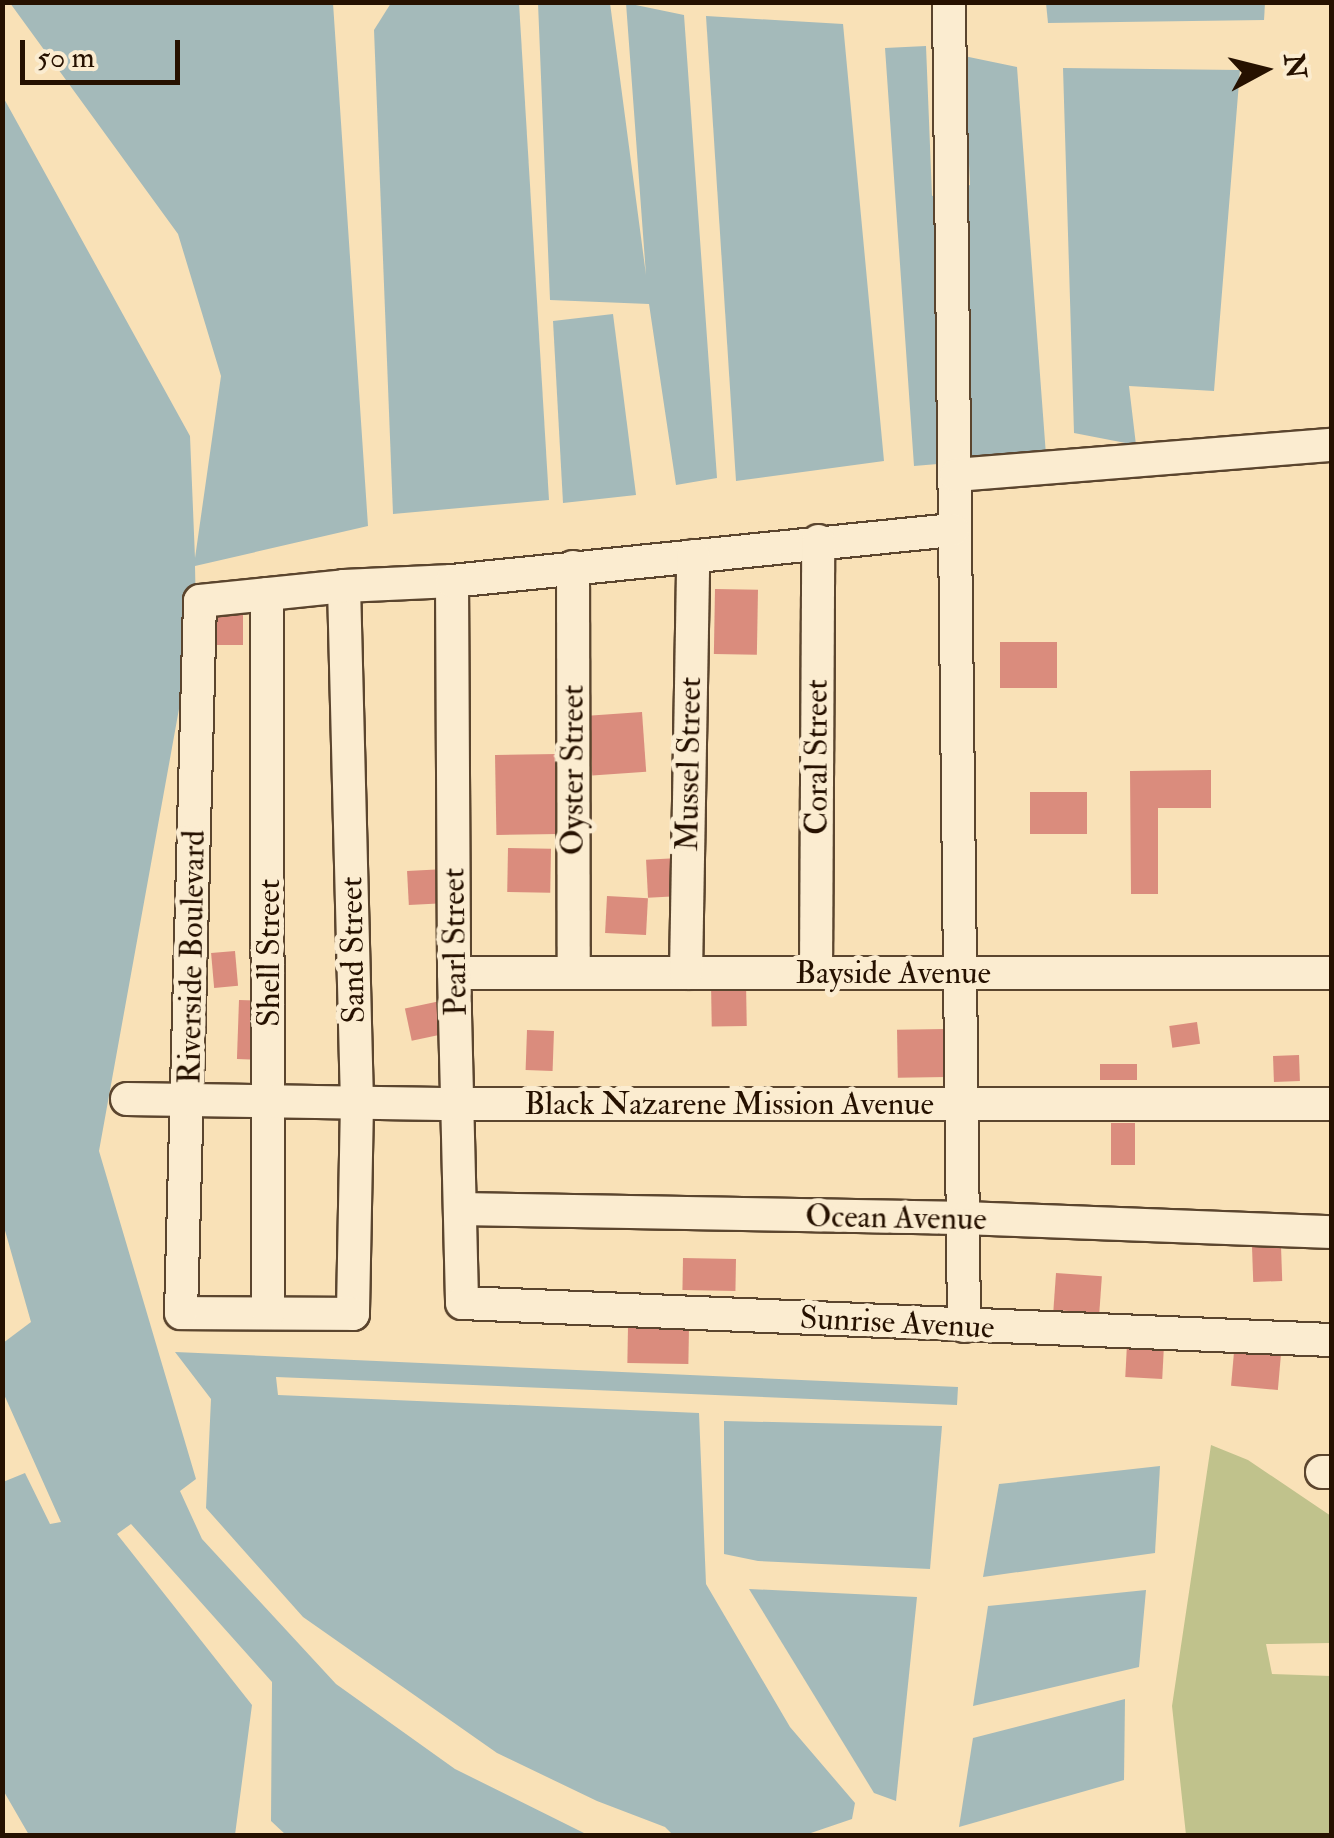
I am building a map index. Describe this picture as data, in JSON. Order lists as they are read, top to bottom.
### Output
{
  "streets": {
    "street": [
      "Coral Street",
      "Mussel Street",
      "Oyster Street",
      "Pearl Street",
      "Sand Street",
      "Shell Street",
      "Riverside Boulevard",
      "Bayside Avenue",
      "Black Nazarene Mission Avenue",
      "Ocean Avenue",
      "Sunrise Avenue"
    ]
  },
  "crossings": [
    ["Coral Street", "Bayside Avenue"],
    ["Mussel Street", "Bayside Avenue"],
    ["Oyster Street", "Bayside Avenue"],
    ["Pearl Street", "Bayside Avenue"],
    ["Pearl Street", "Black Nazarene Mission Avenue"],
    ["Pearl Street", "Ocean Avenue"],
    ["Pearl Street", "Sunrise Avenue"],
    ["Sand Street", "Shell Street"],
    ["Sand Street", "Riverside Boulevard"],
    ["Sand Street", "Black Nazarene Mission Avenue"],
    ["Shell Street", "Riverside Boulevard"],
    ["Shell Street", "Black Nazarene Mission Avenue"],
    ["Riverside Boulevard", "Black Nazarene Mission Avenue"]
  ],
  "scale_bar": "50 m",
  "north": "right"
}
